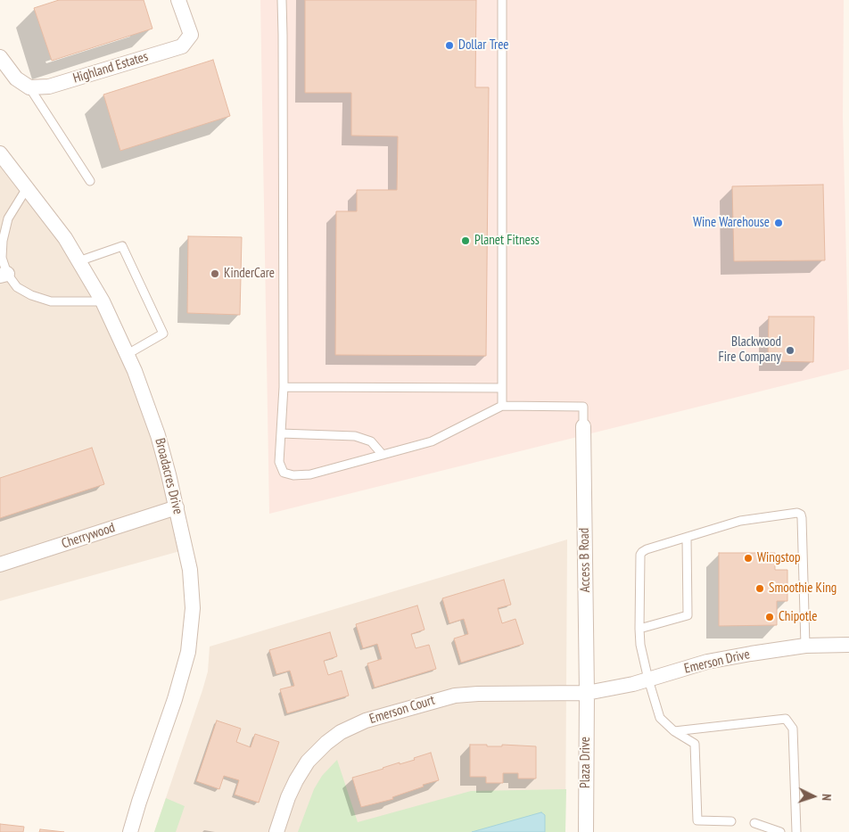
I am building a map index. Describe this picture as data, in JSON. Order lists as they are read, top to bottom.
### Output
{
  "streets": {
    "street": [
      "Highland Estates",
      "Broadacres Drive",
      "Cherrywood",
      "Access B Road",
      "Emerson Drive",
      "Emerson Court",
      "Plaza Drive"
    ]
  },
  "crossings": [
    ["Broadacres Drive", "Cherrywood"],
    ["Access B Road", "Emerson Drive"],
    ["Access B Road", "Emerson Court"],
    ["Access B Road", "Plaza Drive"],
    ["Emerson Drive", "Emerson Court"],
    ["Emerson Drive", "Plaza Drive"],
    ["Emerson Court", "Plaza Drive"]
  ],
  "places": [
    "Dollar Tree",
    "Wine Warehouse",
    "Planet Fitness",
    "KinderCare",
    "Blackwood Fire Company",
    "Wingstop",
    "Smoothie King",
    "Chipotle"
  ],
  "north": "right"
}
